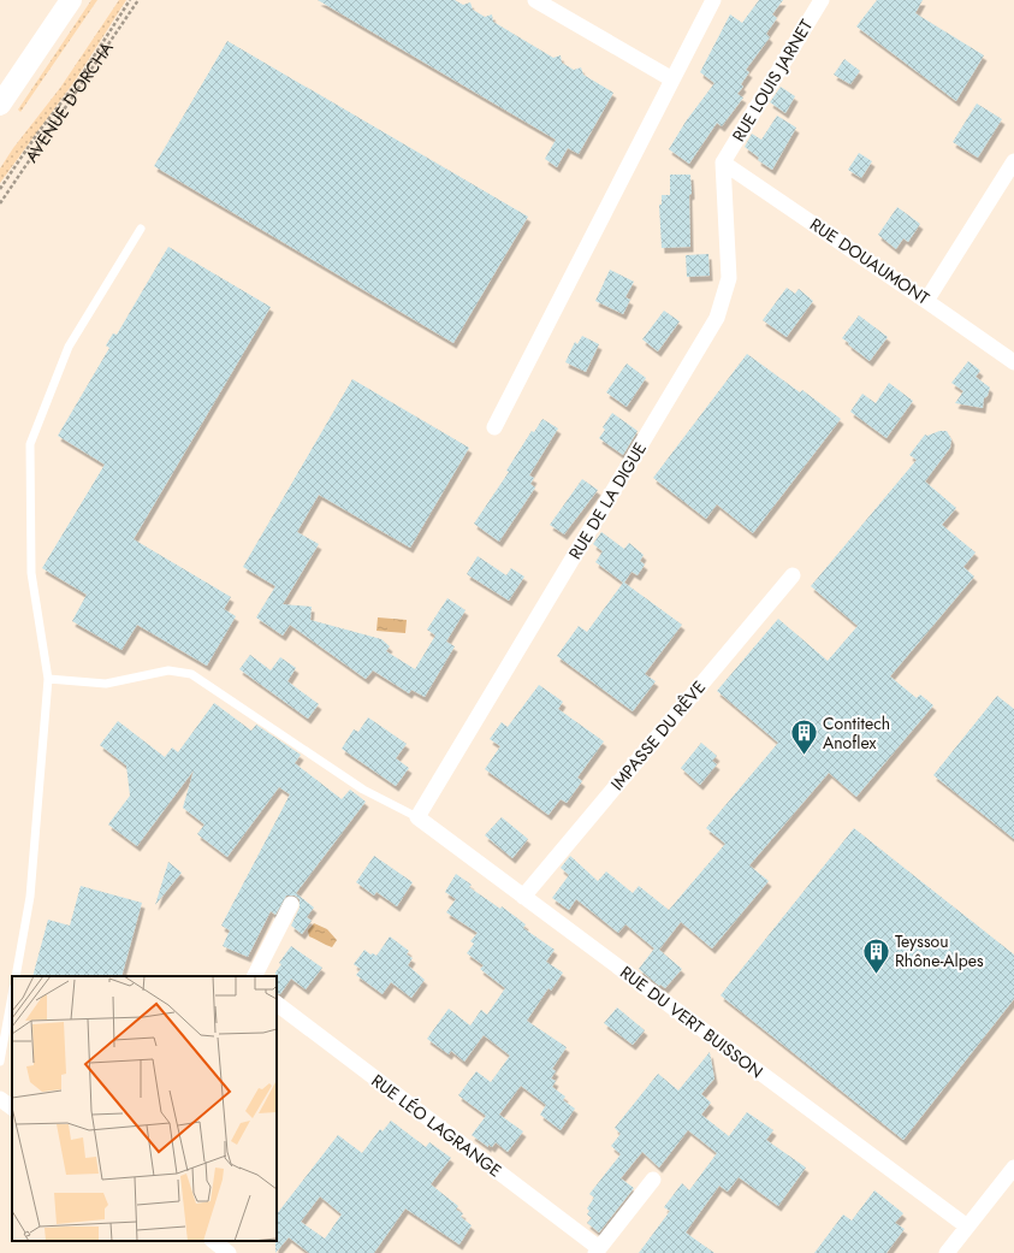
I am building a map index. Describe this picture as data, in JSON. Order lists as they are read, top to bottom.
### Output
{
  "streets": {
    "street": [
      "RUE LOUIS JARNET",
      "RUE DOUAUMONT",
      "RUE DE LA DIGUE",
      "IMPASSE DU RÊVE",
      "RUE DU VERT BUISSON",
      "RUE LÉO LAGRANGE"
    ],
    "path": ["AVENUE D'ORCHA"]
  },
  "crossings": [
    ["RUE LOUIS JARNET", "RUE DOUAUMONT"],
    ["RUE LOUIS JARNET", "RUE DE LA DIGUE"],
    ["RUE DOUAUMONT", "RUE DE LA DIGUE"],
    ["RUE DE LA DIGUE", "RUE DU VERT BUISSON"],
    ["IMPASSE DU RÊVE", "RUE DU VERT BUISSON"]
  ],
  "places": {
    "building": ["Contitech Anoflex", "Teyssou Rhône-Alpes"]
  }
}
